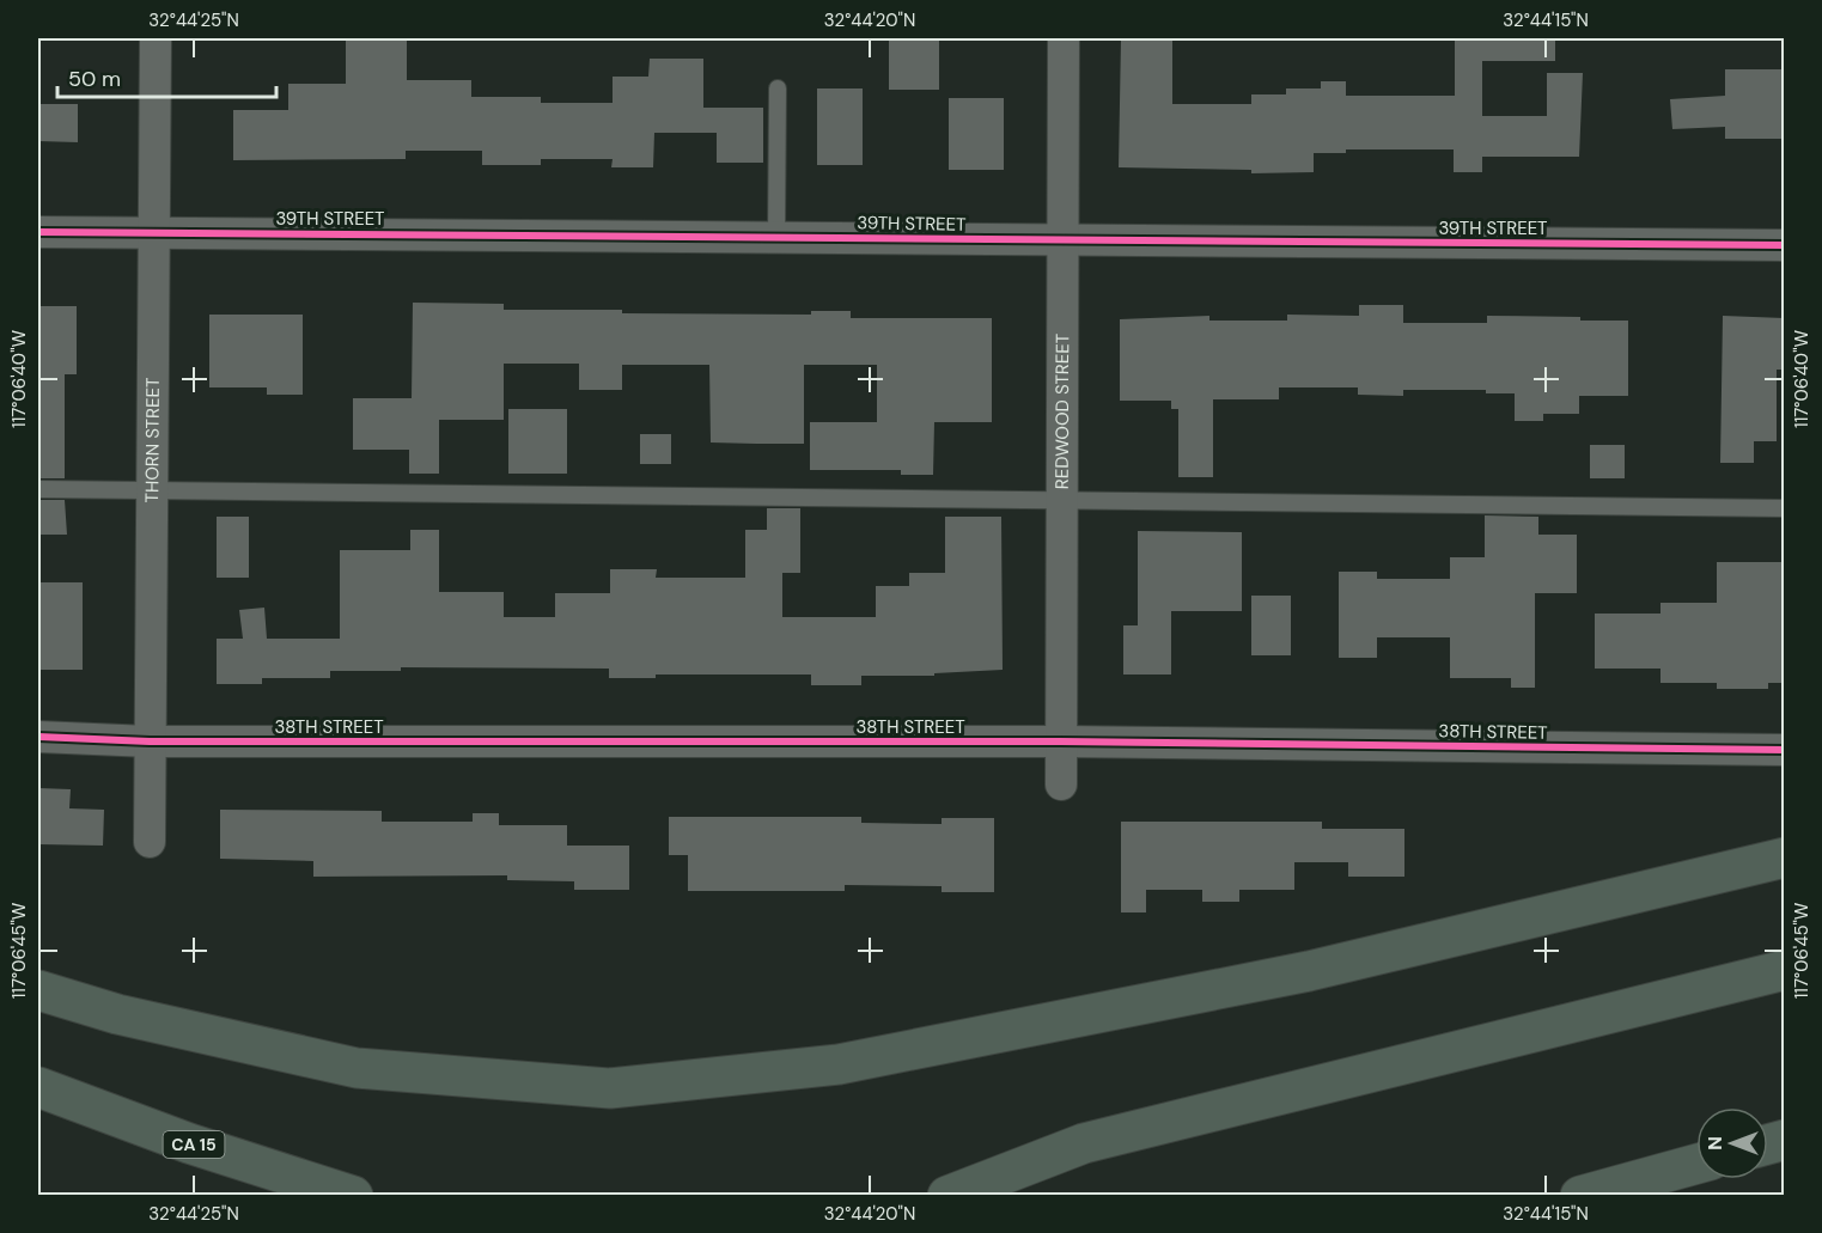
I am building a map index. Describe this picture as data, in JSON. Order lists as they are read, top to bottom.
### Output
{
  "streets": {
    "highway": ["CA 15"],
    "street": [
      "39TH STREET",
      "REDWOOD STREET",
      "THORN STREET",
      "38TH STREET"
    ]
  },
  "crossings": [
    ["39TH STREET", "REDWOOD STREET"],
    ["39TH STREET", "THORN STREET"],
    ["REDWOOD STREET", "38TH STREET"],
    ["THORN STREET", "38TH STREET"]
  ],
  "scale_bar": "50 m",
  "north": "left",
  "coordinates": [
    "32°44'25\"N",
    "32°44'20\"N",
    "32°44'15\"N",
    "117°06'40\"W",
    "117°06'45\"W"
  ]
}
